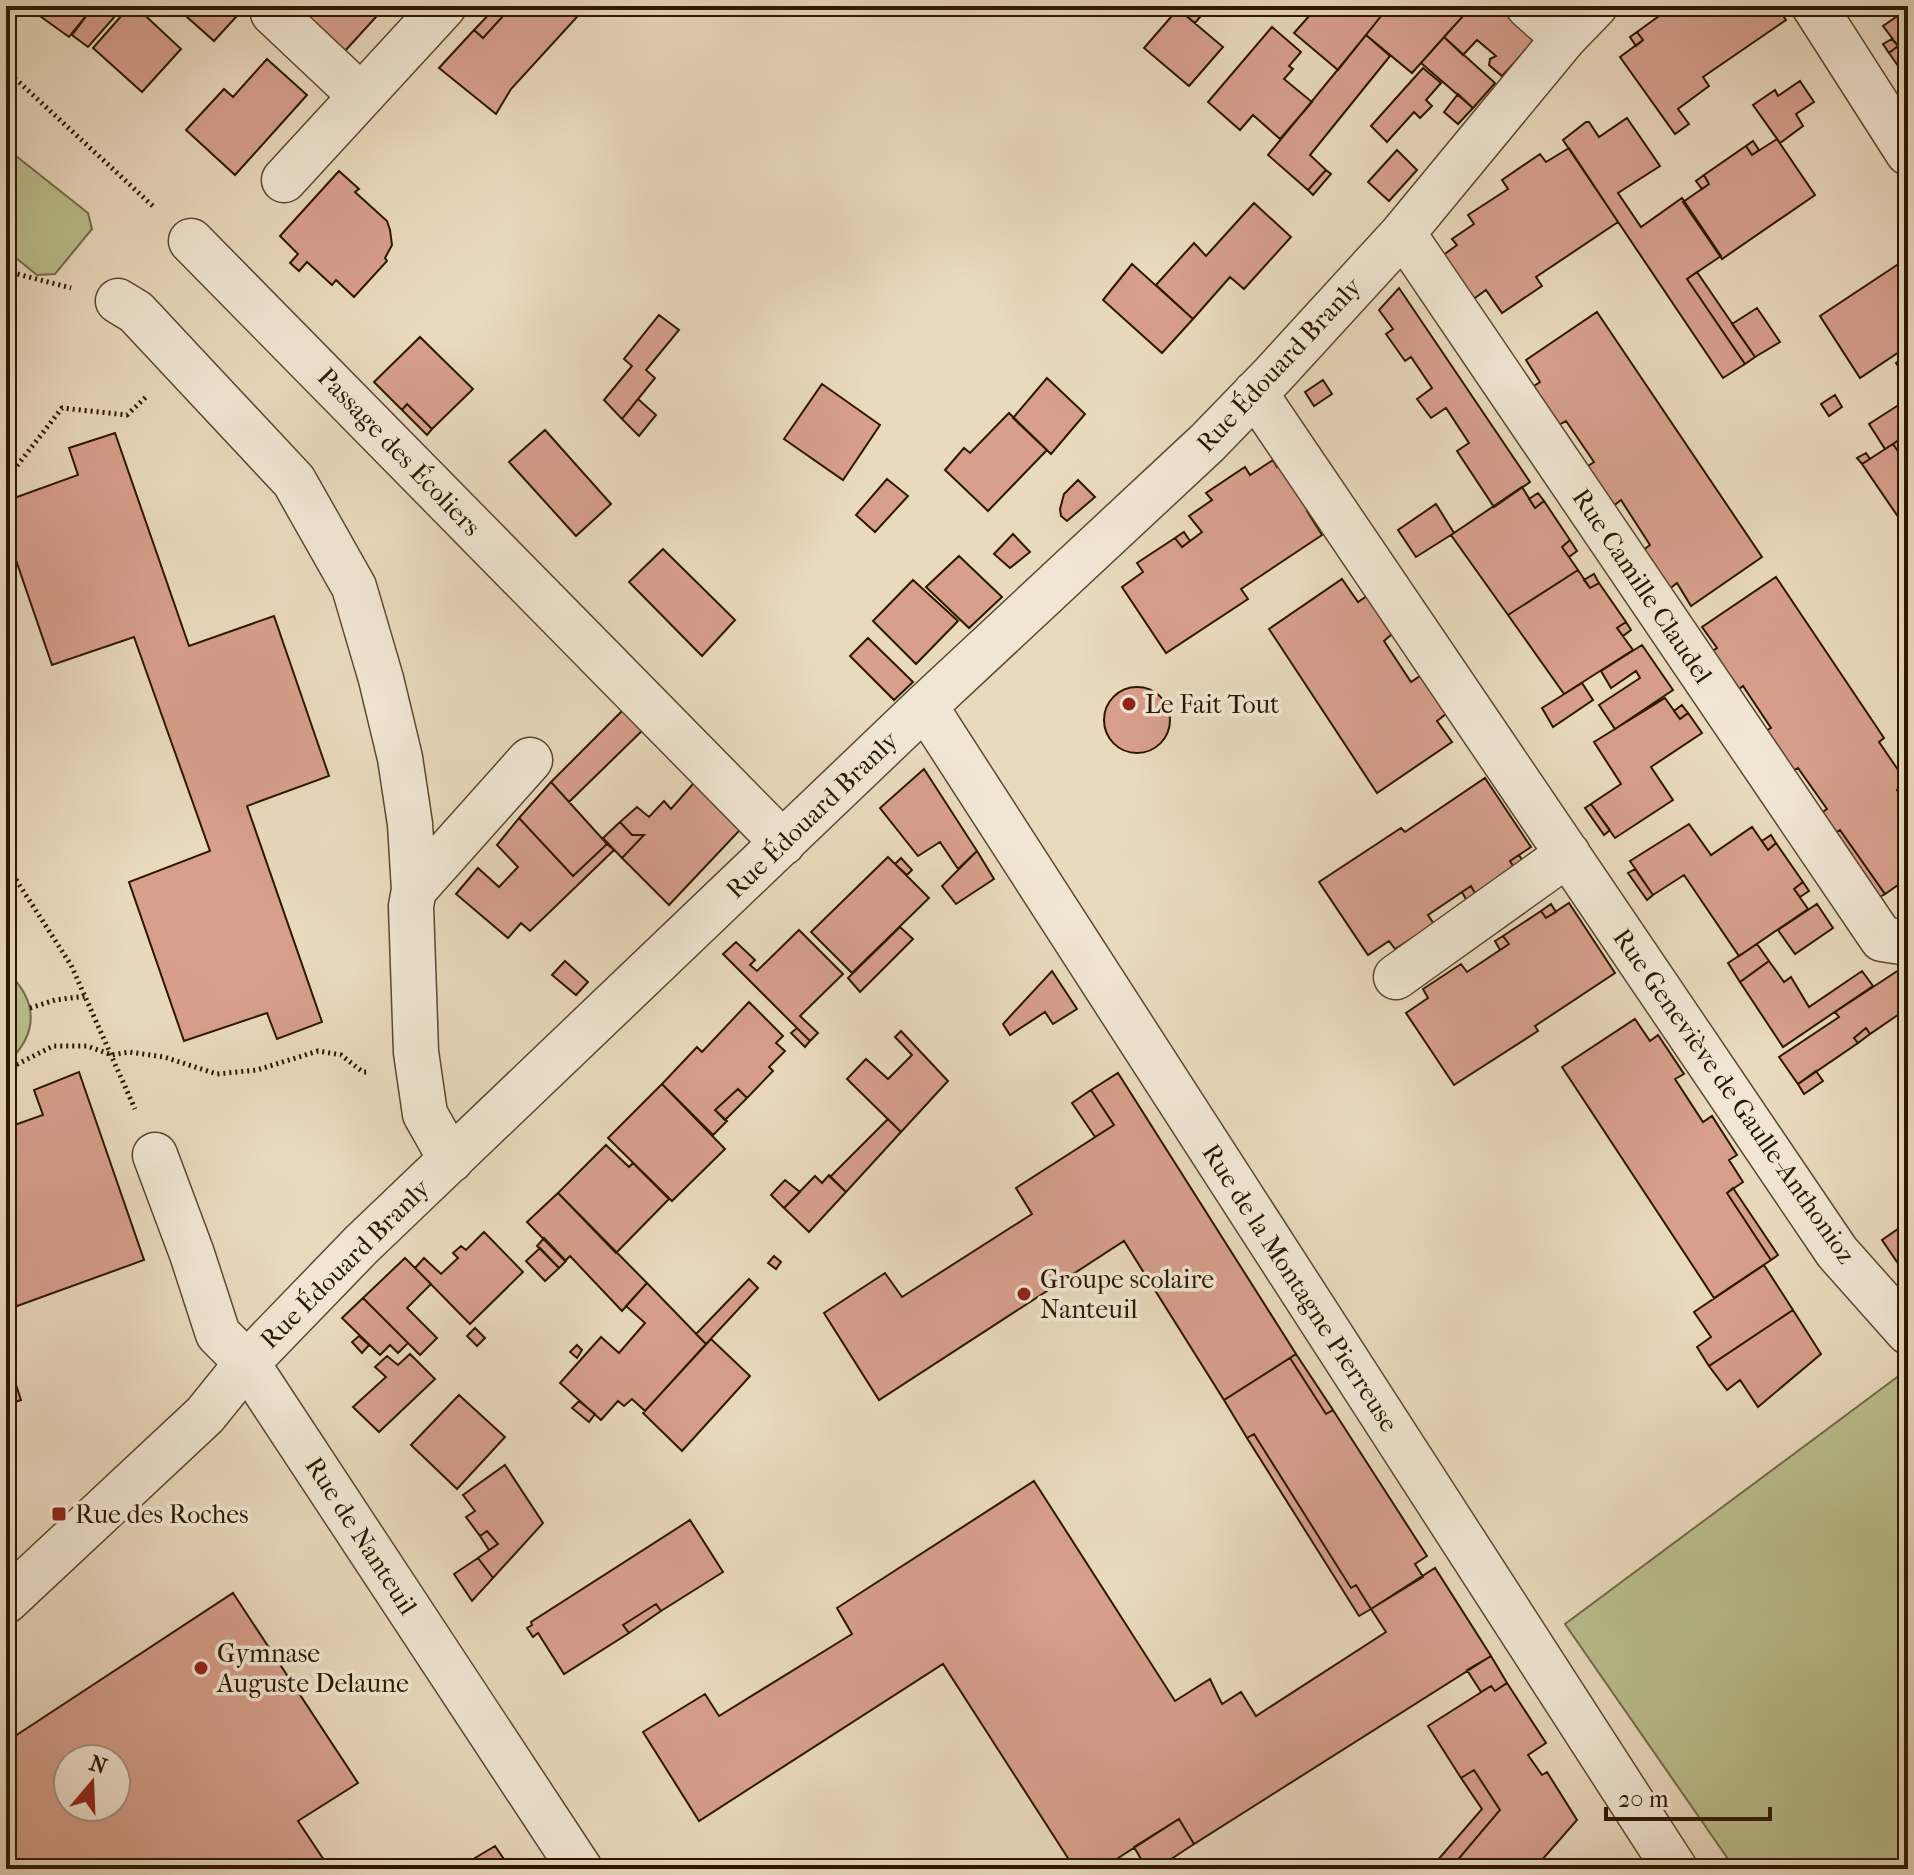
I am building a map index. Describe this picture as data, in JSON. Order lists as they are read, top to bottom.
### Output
{
  "streets": {
    "street": [
      "Rue Édouard Branly",
      "Passage des Écoliers",
      "Rue Camille Claudel",
      "Rue Geneviève de Gaulle-Anthonioz",
      "Rue de la Montagne Pierreuse",
      "Rue de Nanteuil"
    ]
  },
  "crossings": [
    ["Rue Édouard Branly", "Passage des Écoliers"],
    ["Rue Édouard Branly", "Rue Camille Claudel"],
    ["Rue Édouard Branly", "Rue Geneviève de Gaulle-Anthonioz"],
    ["Rue Édouard Branly", "Rue de la Montagne Pierreuse"],
    ["Rue Édouard Branly", "Rue de Nanteuil"]
  ],
  "places": {
    "other": ["Le Fait Tout", "Groupe scolaire Nanteuil", "Gymnase Auguste Delaune"],
    "transit": ["Rue des Roches"]
  },
  "scale_bar": "20 m",
  "north": "top"
}
